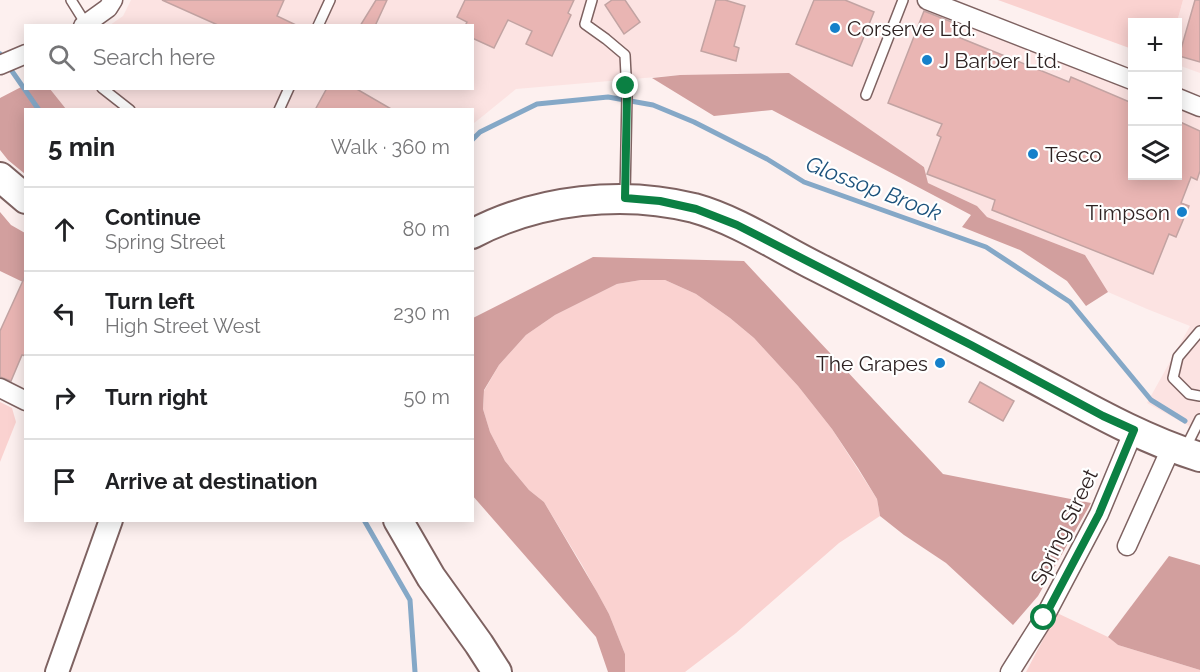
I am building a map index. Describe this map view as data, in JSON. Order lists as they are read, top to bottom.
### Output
{
  "streets": {
    "street": ["Spring Street"]
  },
  "water": ["Glossop Brook"],
  "places": [
    "Corserve Ltd.",
    "J Barber Ltd.",
    "Tesco",
    "Timpson",
    "The Grapes"
  ],
  "page": {
    "map_buttons": ["+", "−"],
    "search": "Search here",
    "heading": ["5 min", "Walk · 360 m"],
    "list": [
      ["Continue", "Spring Street", "80 m"],
      ["Turn left", "High Street West", "230 m"],
      ["Turn right", "50 m"],
      "Arrive at destination"
    ]
  }
}
